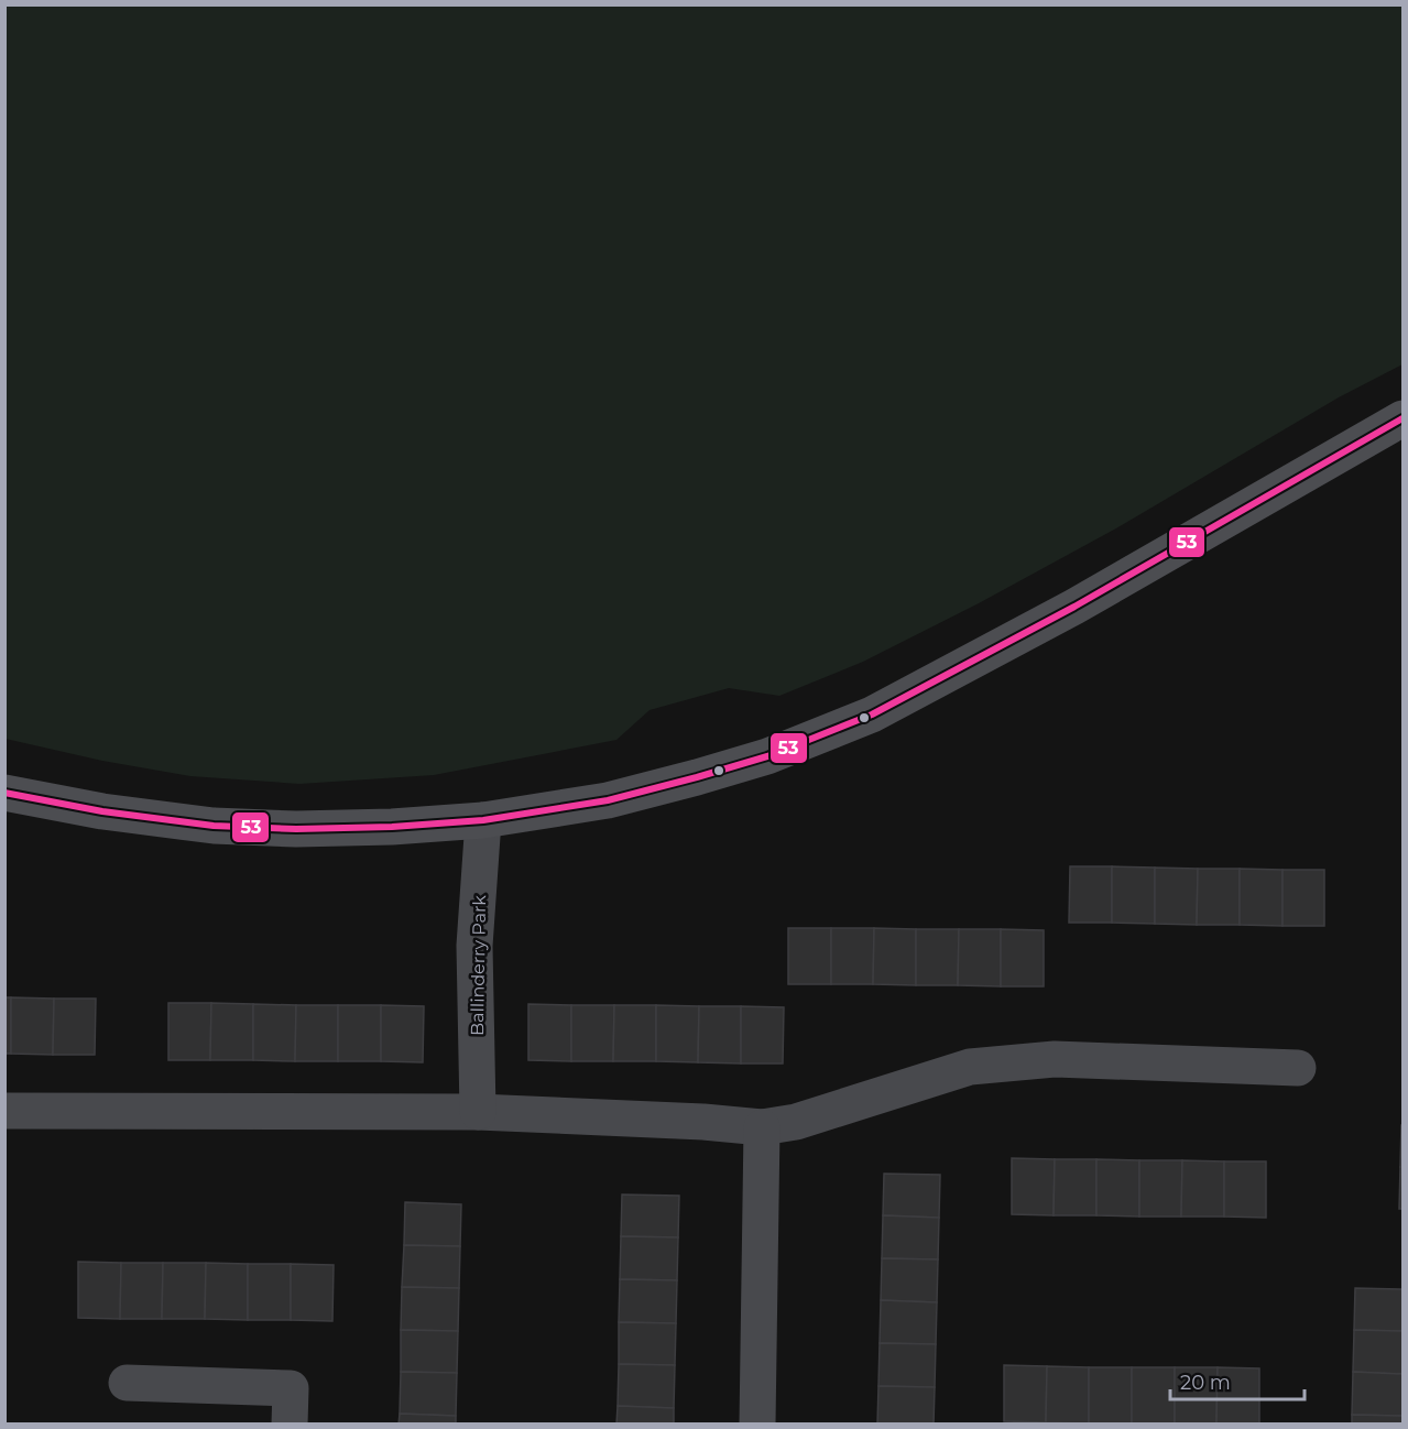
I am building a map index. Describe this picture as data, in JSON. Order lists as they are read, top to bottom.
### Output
{
  "streets": {
    "street": ["Ballinderry Park"]
  },
  "lines": ["transit line 53"],
  "scale_bar": "20 m"
}
